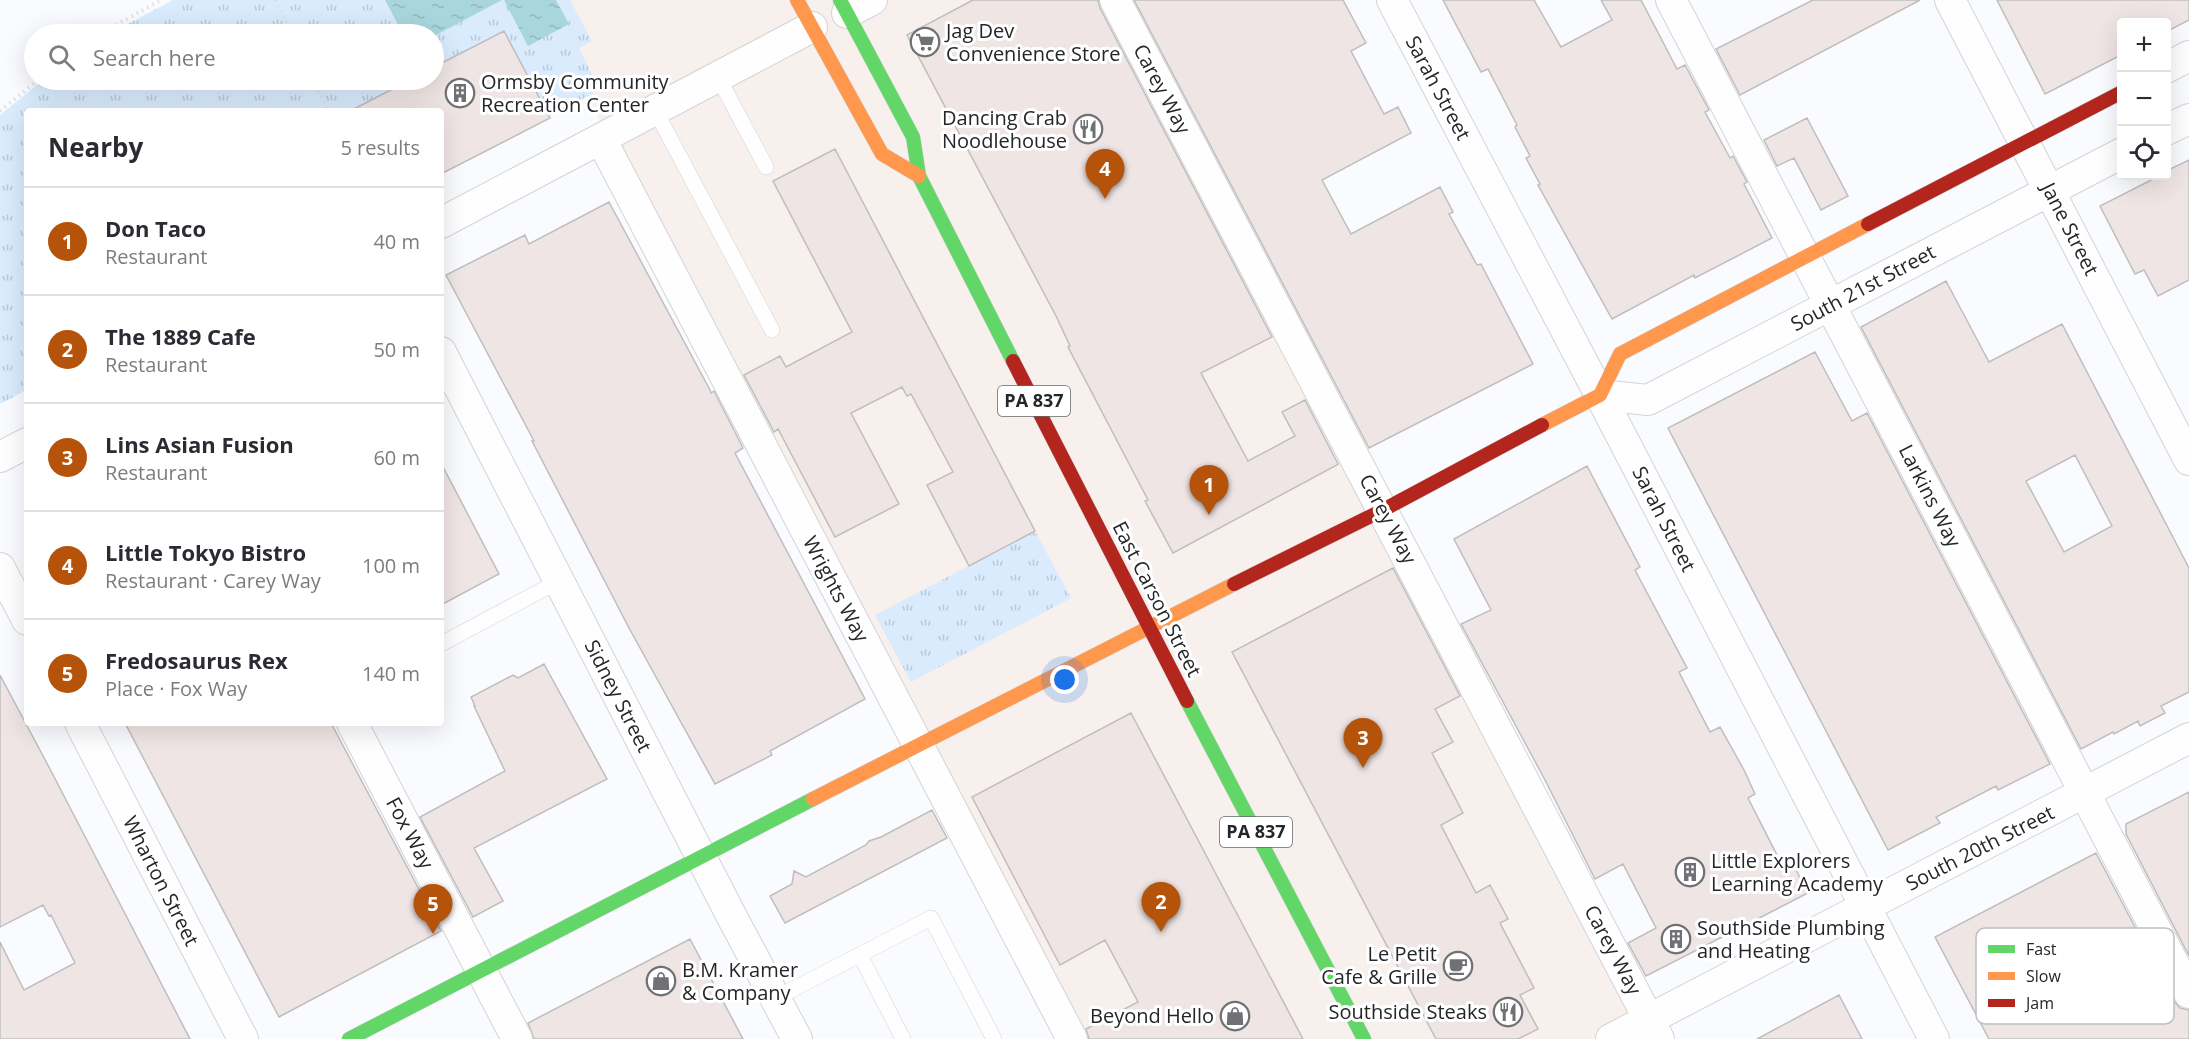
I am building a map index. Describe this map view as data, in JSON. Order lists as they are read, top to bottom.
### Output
{
  "streets": {
    "street": [
      "Sarah Street",
      "Carey Way",
      "Jane Street",
      "South 21st Street",
      "PA 837",
      "Larkins Way",
      "Wrights Way",
      "East Carson Street",
      "Sidney Street",
      "Fox Way",
      "South 20th Street",
      "Wharton Street"
    ]
  },
  "crossings": [
    ["Sarah Street", "South 21st Street"],
    ["Sarah Street", "South 20th Street"],
    ["Carey Way", "South 20th Street"],
    ["Jane Street", "South 21st Street"],
    ["South 21st Street", "Larkins Way"],
    ["Larkins Way", "South 20th Street"]
  ],
  "places": {
    "supermarket": ["Jag Dev Convenience Store"],
    "building": ["Ormsby Community Recreation Center", "Little Explorers Learning Academy", "SouthSide Plumbing and Heating"],
    "restaurant": ["Dancing Crab Noodlehouse", "Southside Steaks"],
    "cafe": ["Le Petit Cafe & Grille"],
    "shop": ["B.M. Kramer & Company", "Beyond Hello"]
  },
  "legend": ["Fast", "Slow", "Jam"],
  "page": {
    "map_buttons": ["+", "−"],
    "search": "Search here",
    "heading": ["Nearby", "5 results"],
    "pins": [
      "4",
      "1",
      "3",
      "2",
      "5"
    ],
    "list": [
      {
        "mark": "1",
        "name": "Don Taco",
        "note": "Restaurant",
        "value": "40 m"
      },
      {
        "mark": "2",
        "name": "The 1889 Cafe",
        "note": "Restaurant",
        "value": "50 m"
      },
      {
        "mark": "3",
        "name": "Lins Asian Fusion",
        "note": "Restaurant",
        "value": "60 m"
      },
      {
        "mark": "4",
        "name": "Little Tokyo Bistro",
        "note": "Restaurant · Carey Way",
        "value": "100 m"
      },
      {
        "mark": "5",
        "name": "Fredosaurus Rex",
        "note": "Place · Fox Way",
        "value": "140 m"
      }
    ]
  }
}
